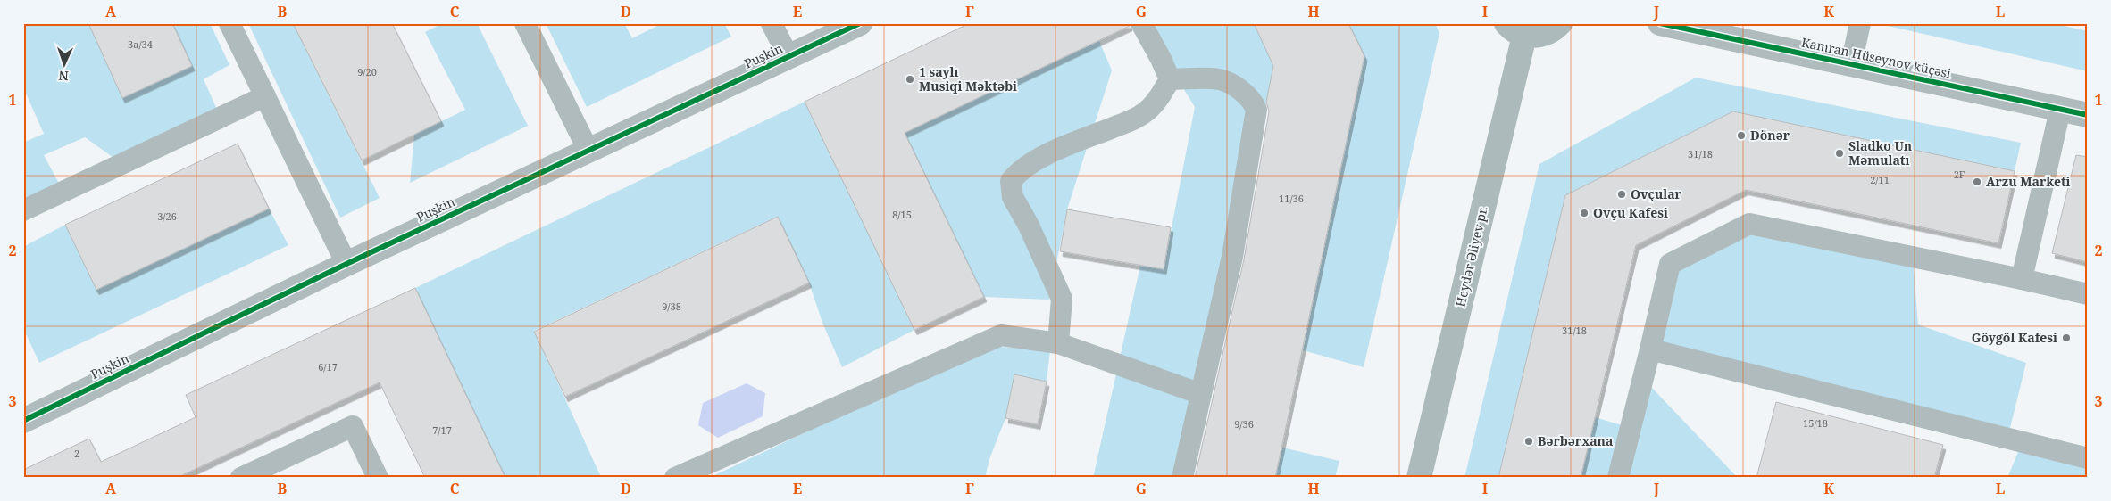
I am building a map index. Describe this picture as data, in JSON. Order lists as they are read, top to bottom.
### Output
{
  "streets": {
    "main road": ["Heydər Əliyev pr."],
    "street": ["Puşkin", "Kamran Hüseynov küçəsi"]
  },
  "places": [
    "1 saylı Musiqi Məktəbi",
    "Dönər",
    "Sladko Un Məmulatı",
    "Arzu Marketi",
    "Ovçular",
    "Ovçu Kafesi",
    "Göygöl Kafesi",
    "Bərbərxana"
  ],
  "house_numbers": [
    "3a/34",
    "9/20",
    "31/18",
    "2F",
    "2/11",
    "11/36",
    "8/15",
    "3/26",
    "9/38",
    "31/18",
    "6/17",
    "15/18",
    "9/36",
    "7/17",
    "2"
  ],
  "north": "bottom",
  "grid": {
    "columns": [
      "A",
      "B",
      "C",
      "D",
      "E",
      "F",
      "G",
      "H",
      "I",
      "J",
      "K",
      "L"
    ],
    "rows": ["1", "2", "3"]
  }
}
